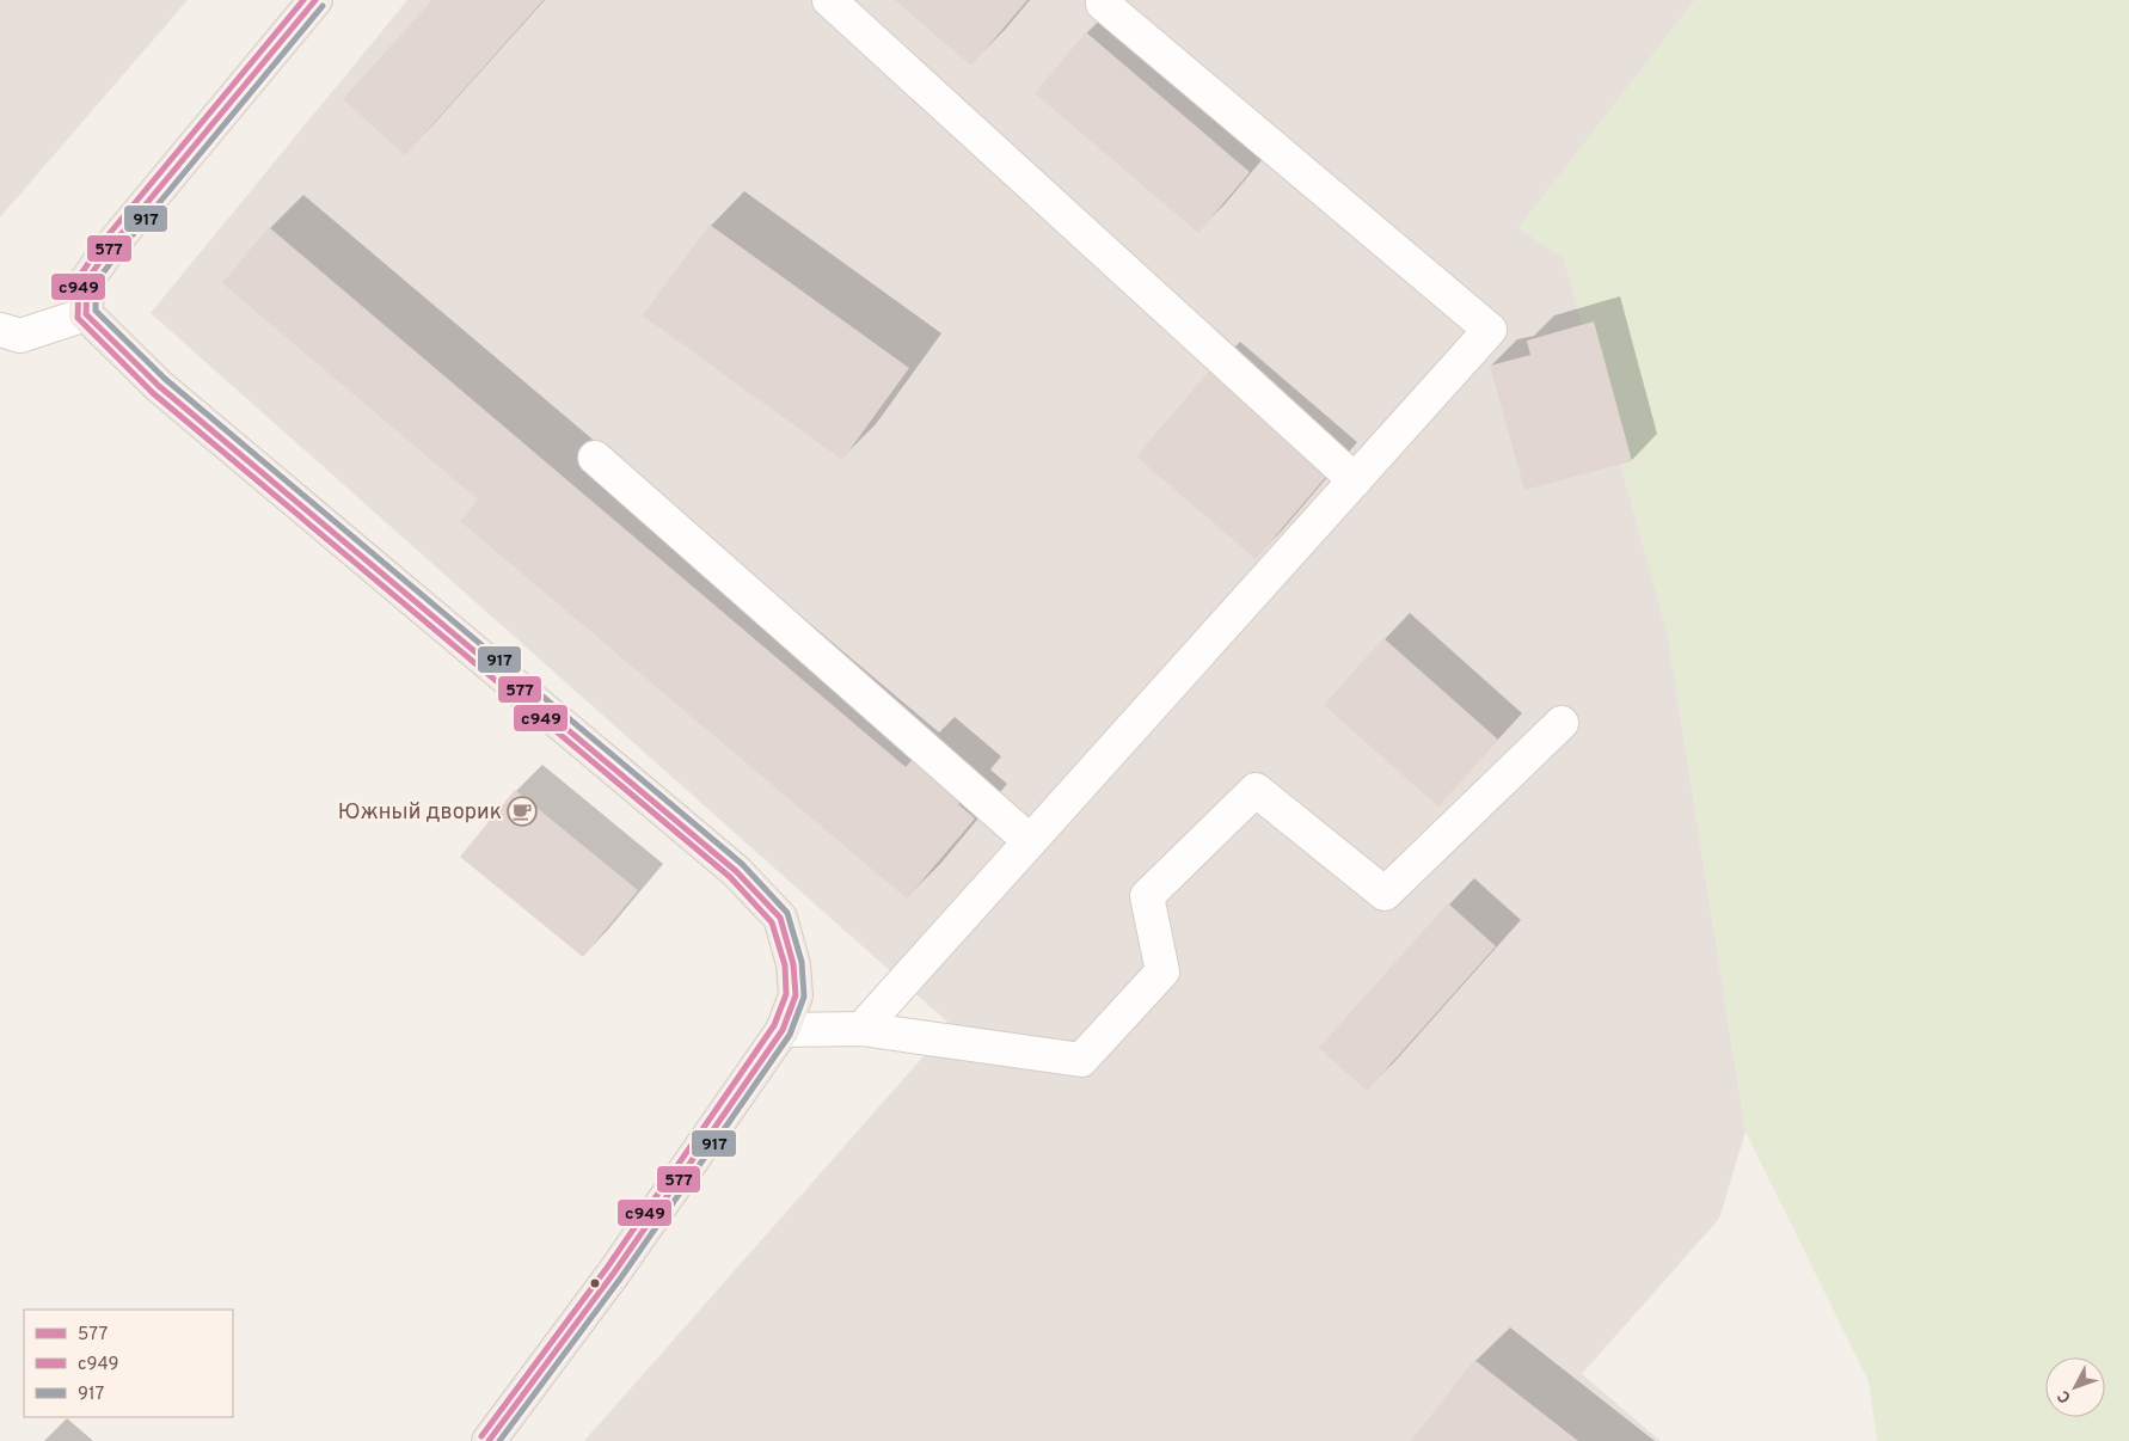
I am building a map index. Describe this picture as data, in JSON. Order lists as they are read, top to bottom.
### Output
{
  "places": {
    "cafe": ["Южный дворик"]
  },
  "lines": ["transit line 577", "transit line с949", "transit line 917"],
  "legend": ["577", "с949", "917"],
  "north": "bottom left"
}
